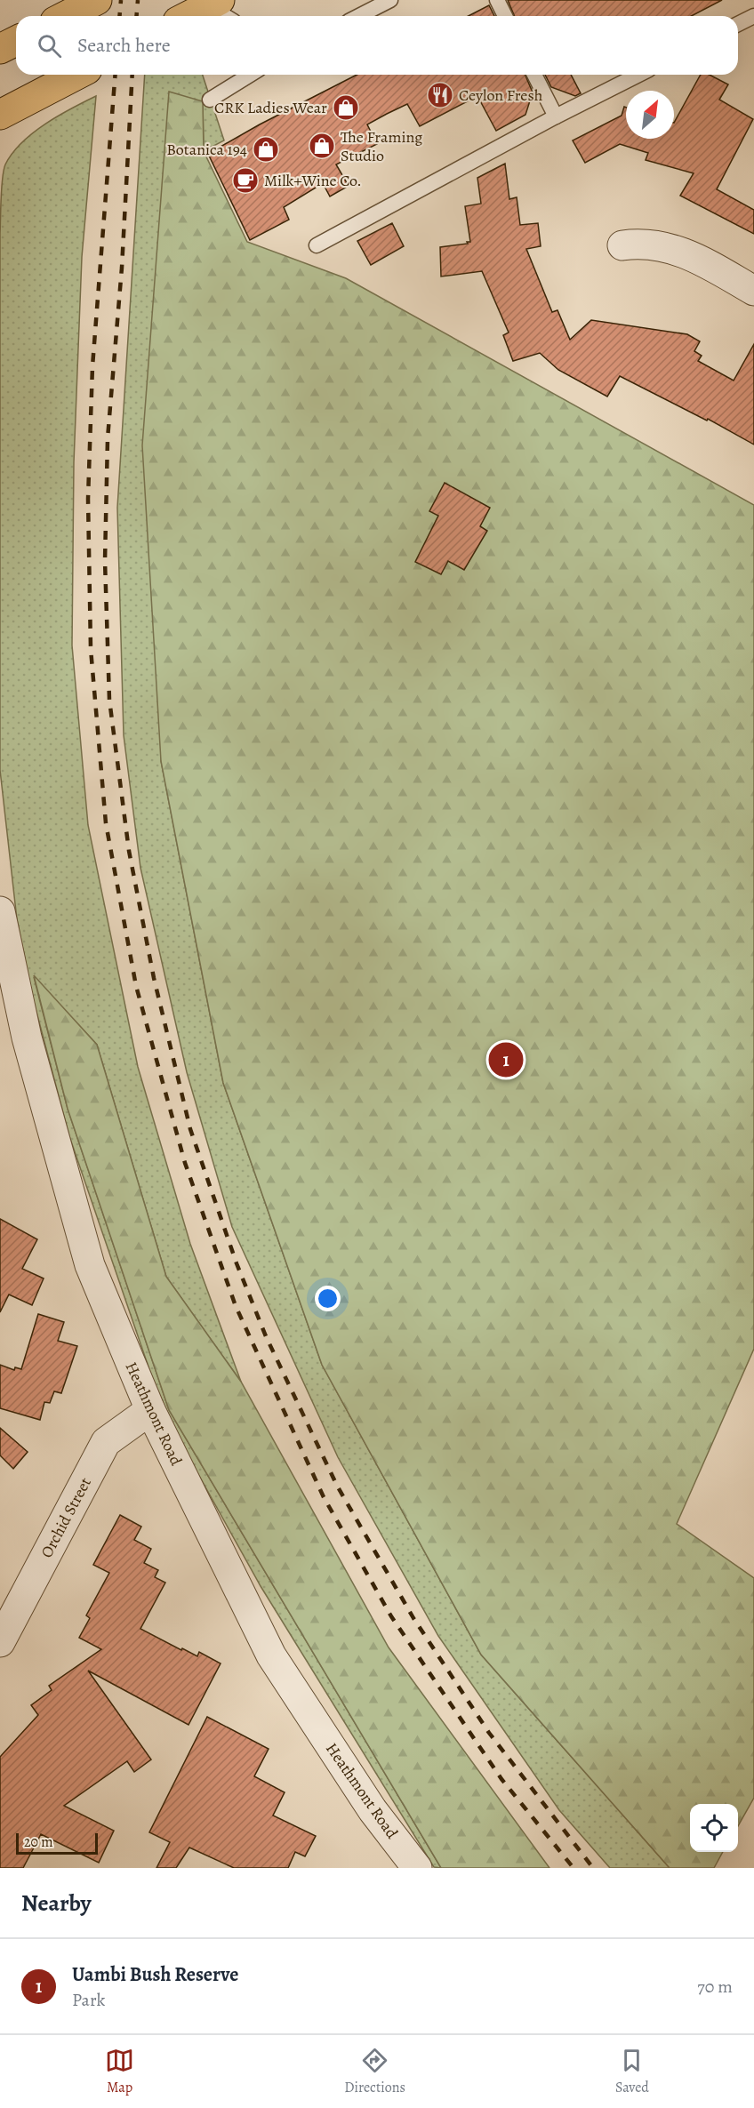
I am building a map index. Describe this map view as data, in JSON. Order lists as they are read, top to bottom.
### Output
{
  "streets": {
    "street": ["Heathmont Road", "Orchid Street"]
  },
  "crossings": [
    ["Heathmont Road", "Orchid Street"]
  ],
  "places": {
    "restaurant": ["Ceylon Fresh"],
    "shop": ["CRK Ladies Wear", "The Framing Studio", "Botanica 194"],
    "cafe": ["Milk+Wine Co."]
  },
  "scale_bar": "20 m",
  "north": "top right",
  "page": {
    "search": "Search here",
    "pins": "1",
    "scale": "20 m",
    "heading": "Nearby",
    "list": [
      {
        "mark": "1",
        "name": "Uambi Bush Reserve",
        "note": "Park",
        "value": "70 m"
      }
    ],
    "nav": ["Map", "Directions", "Saved"]
  }
}
